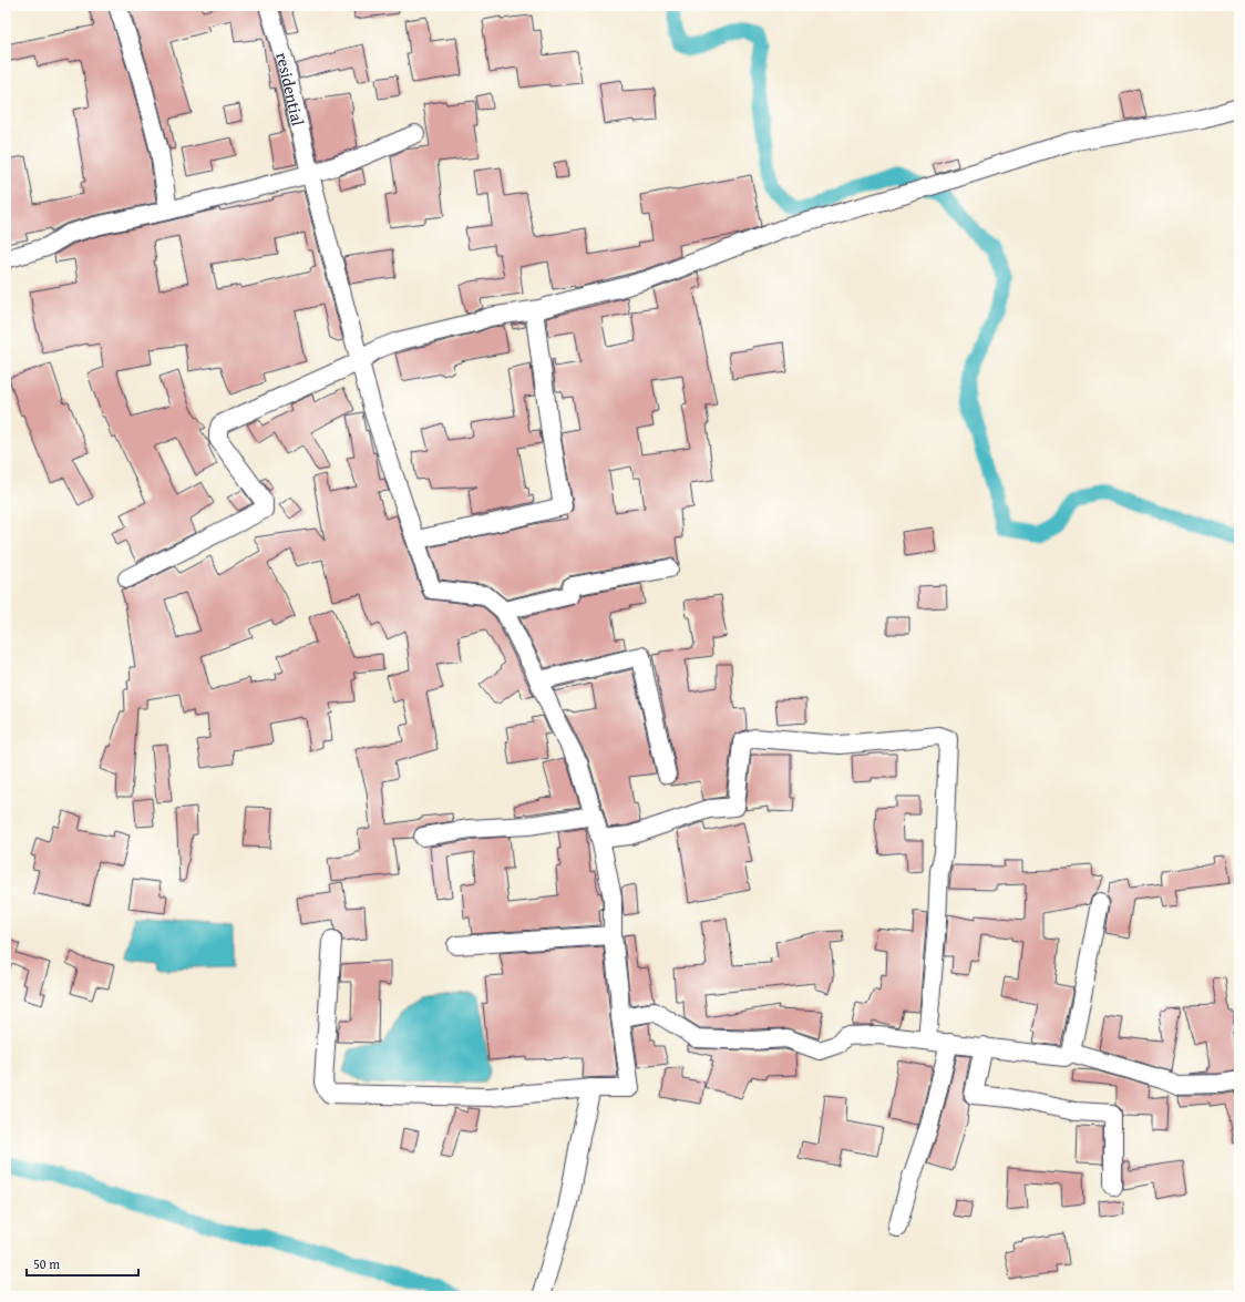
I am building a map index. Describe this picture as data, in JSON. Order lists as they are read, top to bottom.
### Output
{
  "streets": {
    "street": ["residential"]
  },
  "scale_bar": "50 m"
}
